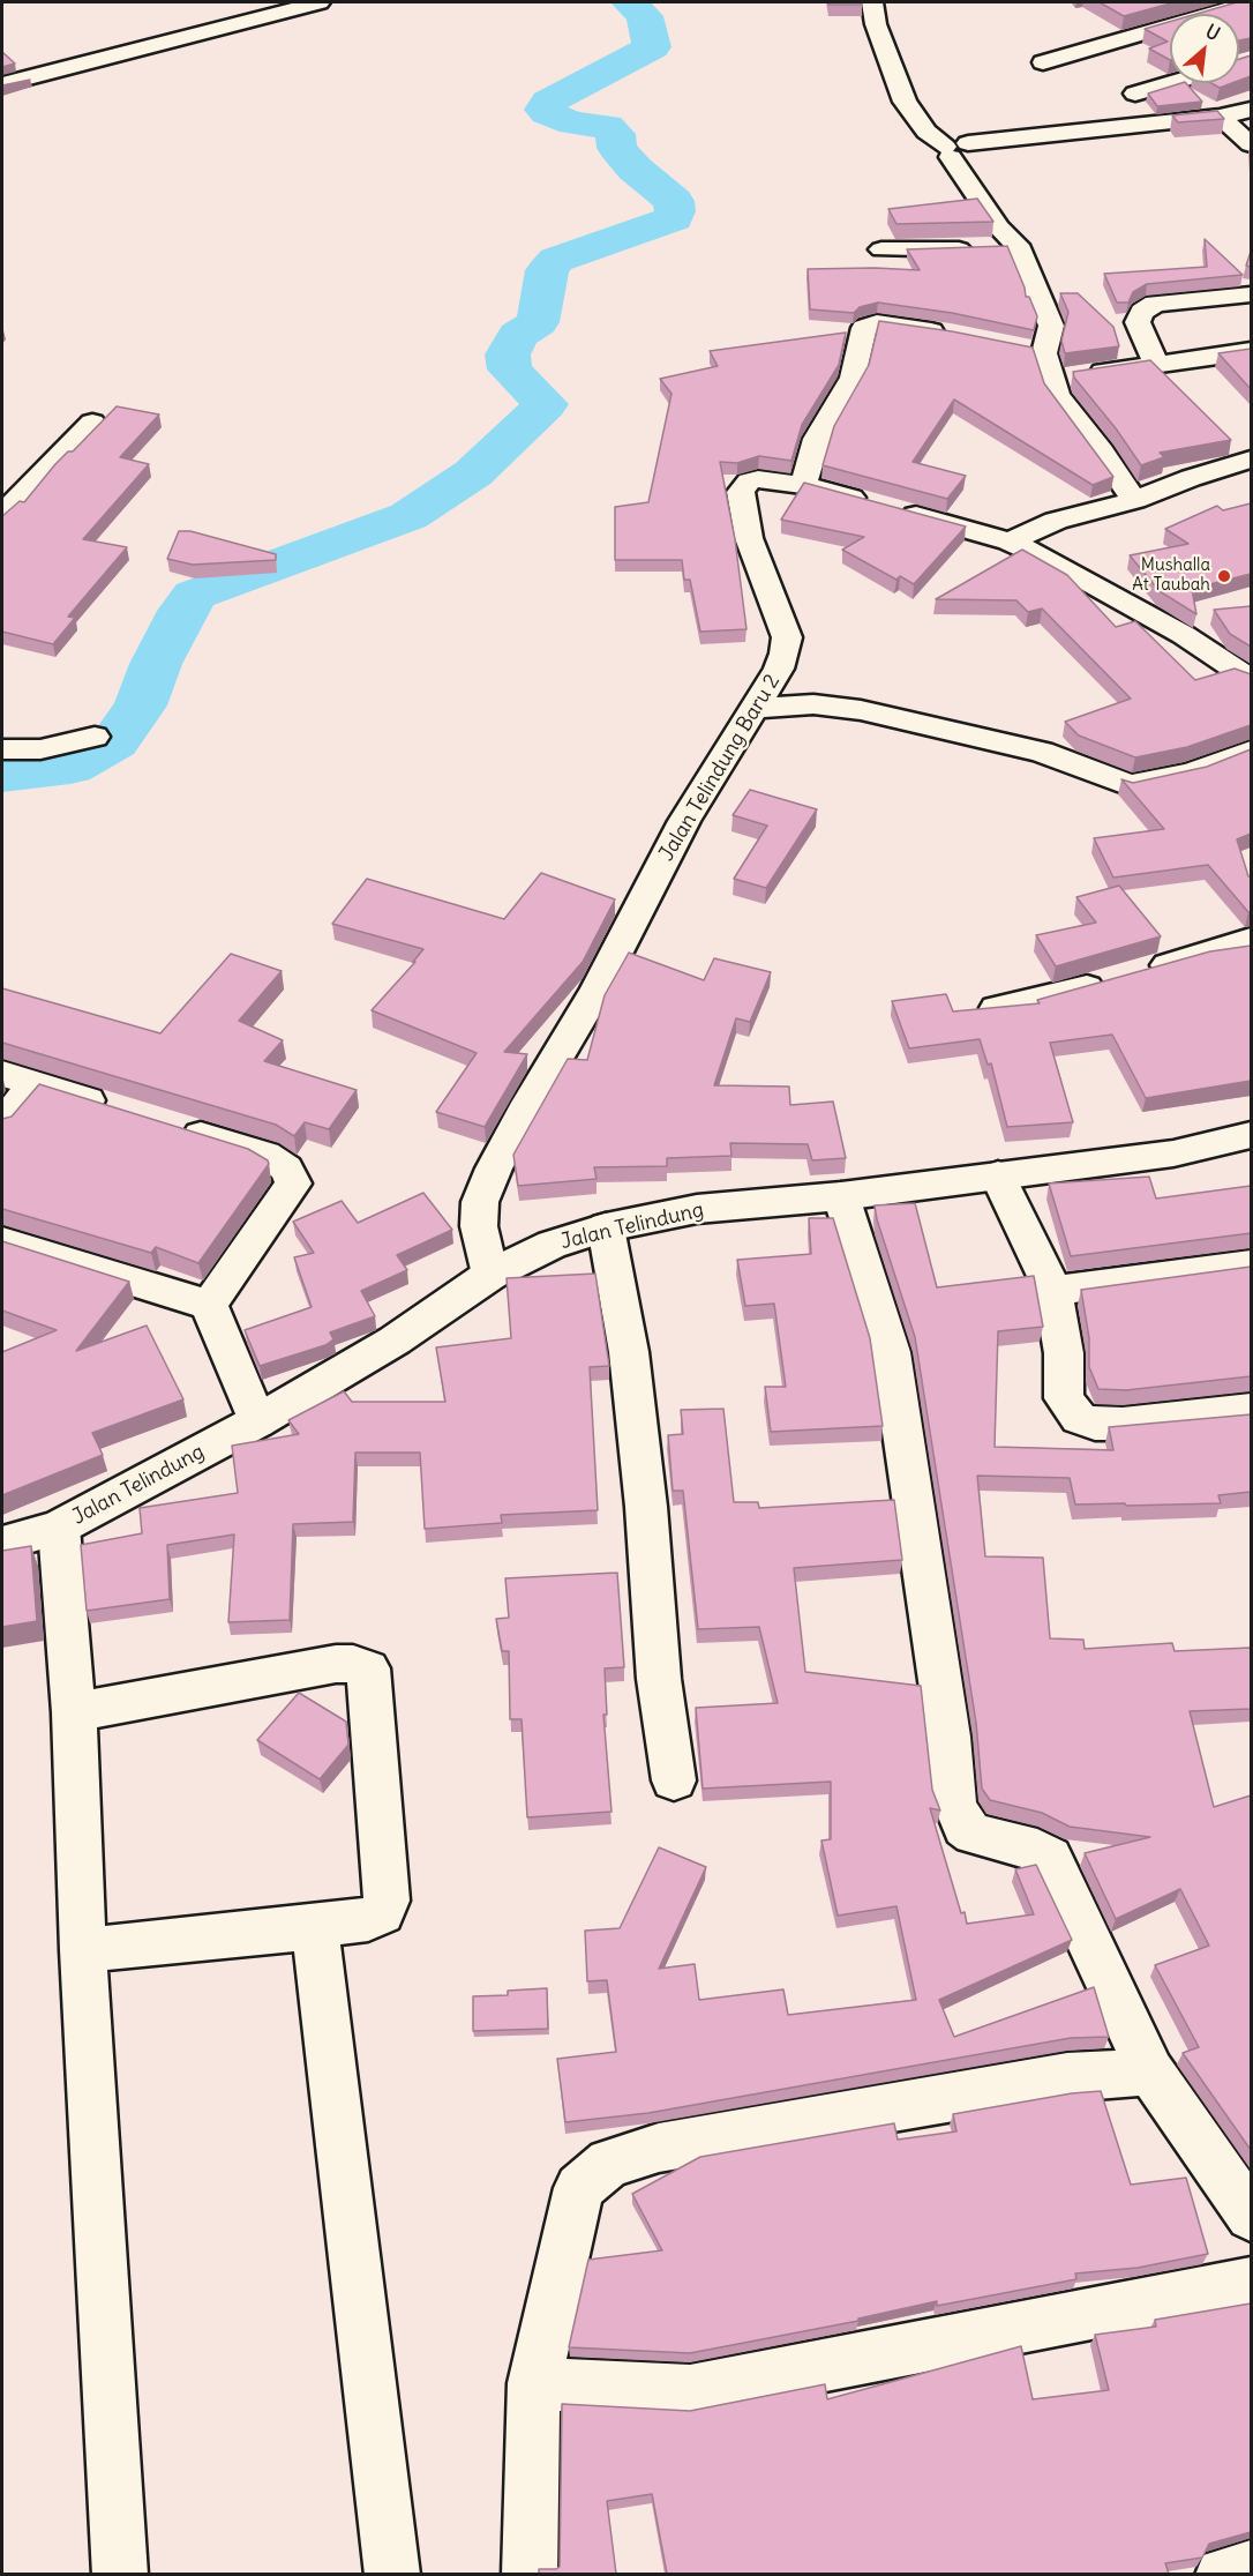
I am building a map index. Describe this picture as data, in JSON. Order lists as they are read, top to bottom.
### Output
{
  "streets": {
    "street": ["Jalan Telindung Baru 2", "Jalan Telindung"]
  },
  "crossings": [
    ["Jalan Telindung Baru 2", "Jalan Telindung"]
  ],
  "places": ["Mushalla At Taubah"],
  "north": "top right"
}
